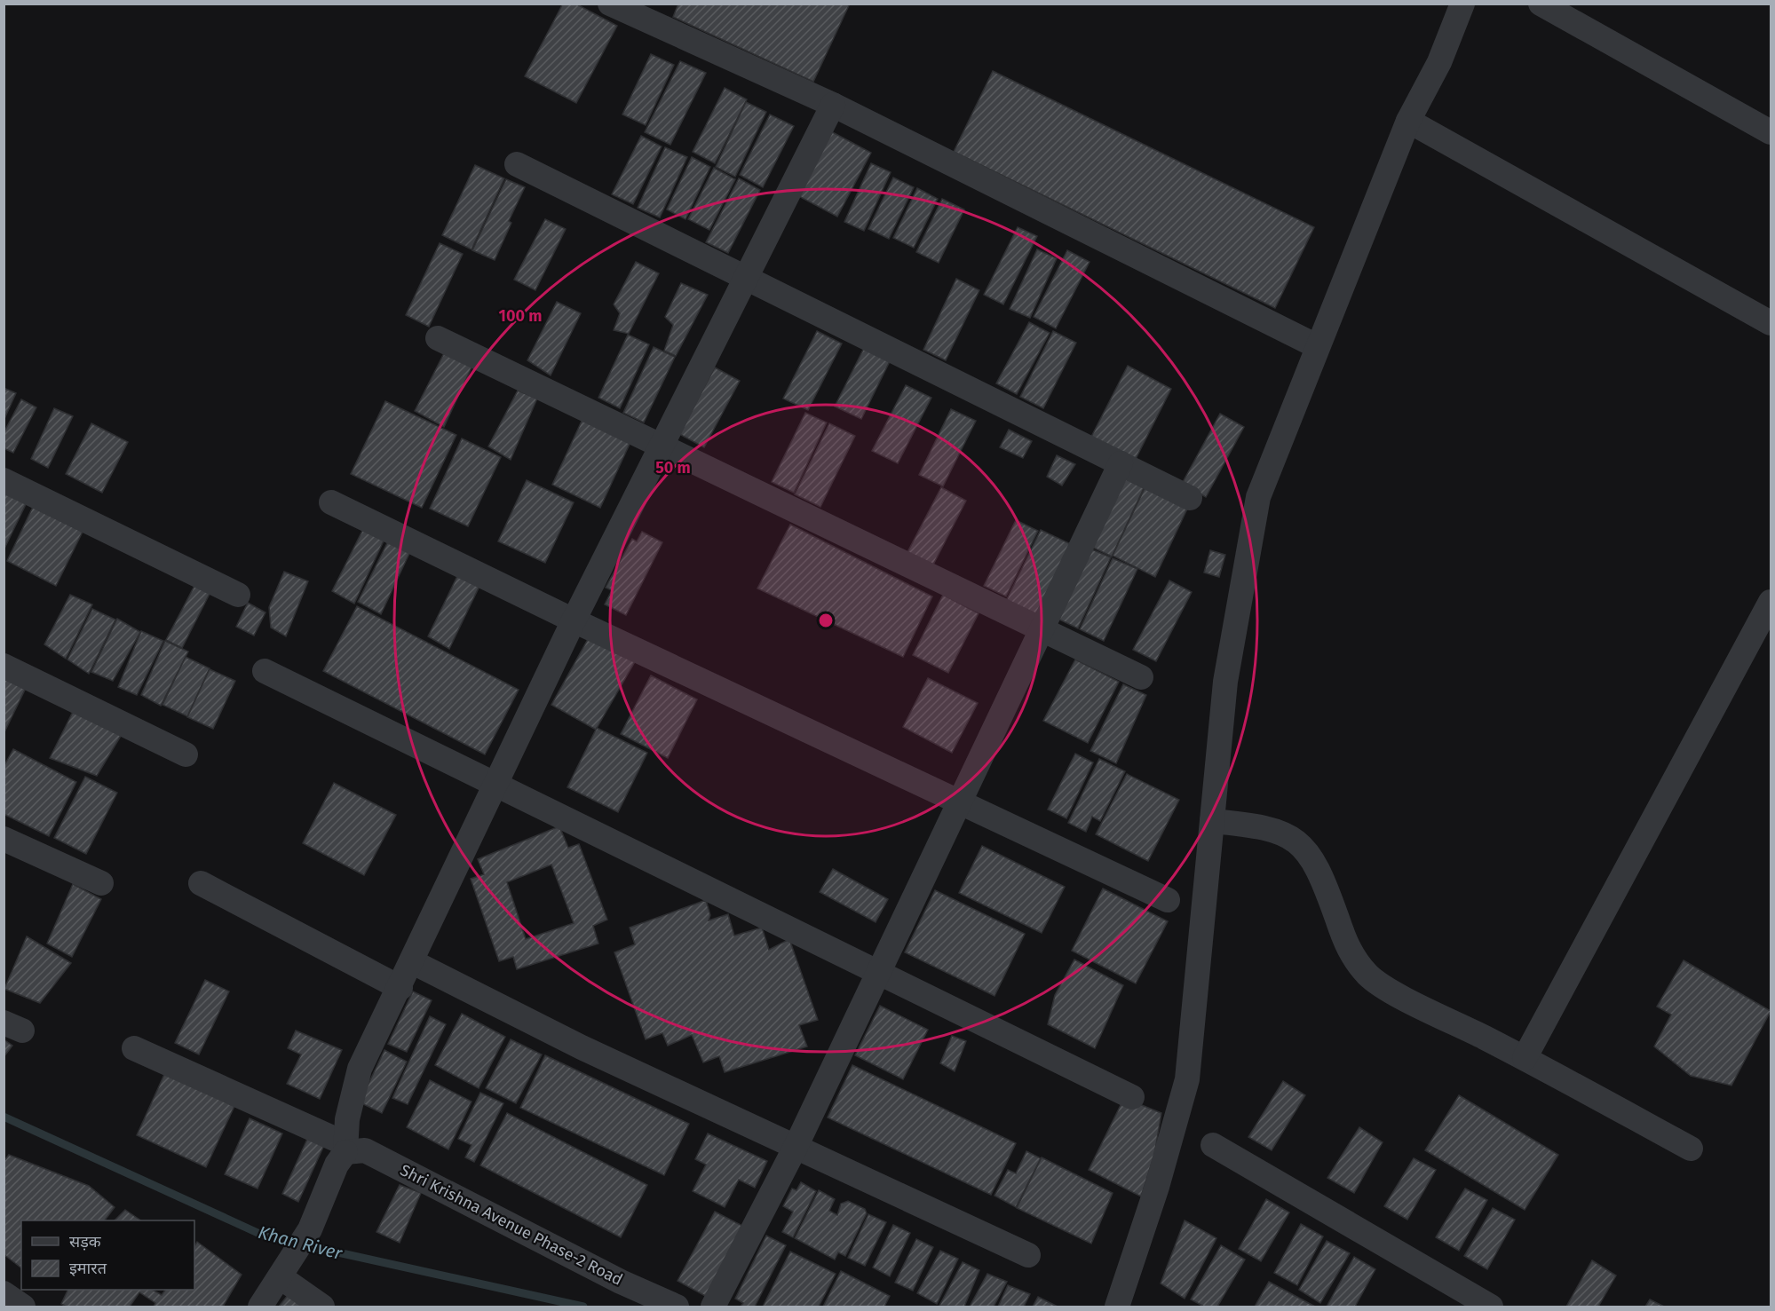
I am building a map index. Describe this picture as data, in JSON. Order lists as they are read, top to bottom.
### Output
{
  "streets": {
    "street": ["Shri Krishna Avenue Phase-2 Road"]
  },
  "water": ["Khan River"],
  "legend": ["सड़क", "इमारत"],
  "rings": ["100 m", "50 m"]
}
